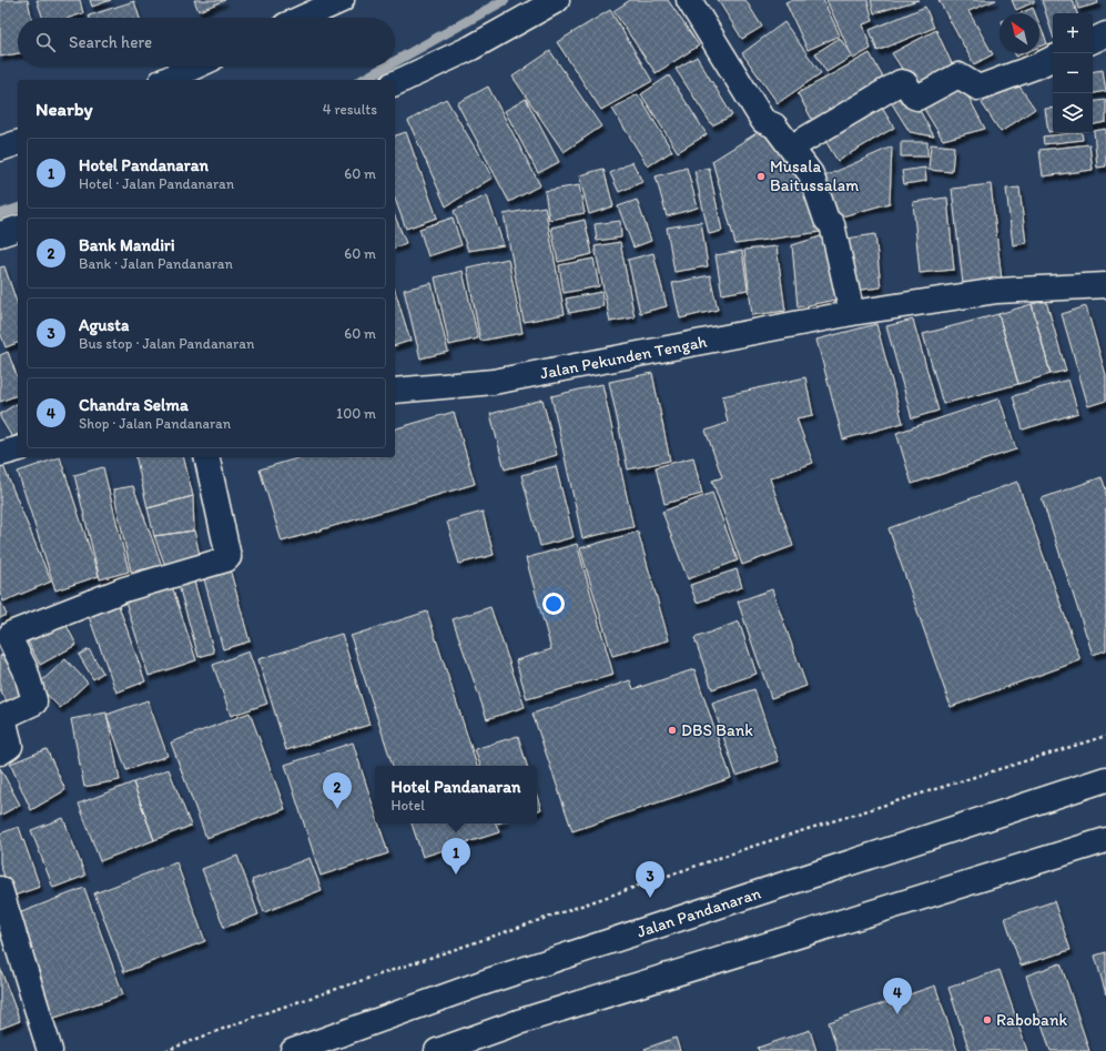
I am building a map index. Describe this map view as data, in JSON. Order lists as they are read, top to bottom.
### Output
{
  "streets": {
    "street": ["Jalan Pekunden Tengah", "Jalan Pandanaran"]
  },
  "places": ["Musala Baitussalam", "DBS Bank", "Rabobank"],
  "north": "top left",
  "page": {
    "map_buttons": ["+", "−"],
    "search": "Search here",
    "heading": ["Nearby", "4 results"],
    "list": [
      {
        "mark": "1",
        "name": "Hotel Pandanaran",
        "note": "Hotel · Jalan Pandanaran",
        "value": "60 m"
      },
      {
        "mark": "2",
        "name": "Bank Mandiri",
        "note": "Bank · Jalan Pandanaran",
        "value": "60 m"
      },
      {
        "mark": "3",
        "name": "Agusta",
        "note": "Bus stop · Jalan Pandanaran",
        "value": "60 m"
      },
      {
        "mark": "4",
        "name": "Chandra Selma",
        "note": "Shop · Jalan Pandanaran",
        "value": "100 m"
      }
    ],
    "popup": ["Hotel Pandanaran", "Hotel"],
    "pins": [
      "2",
      "1",
      "3",
      "4"
    ]
  }
}
